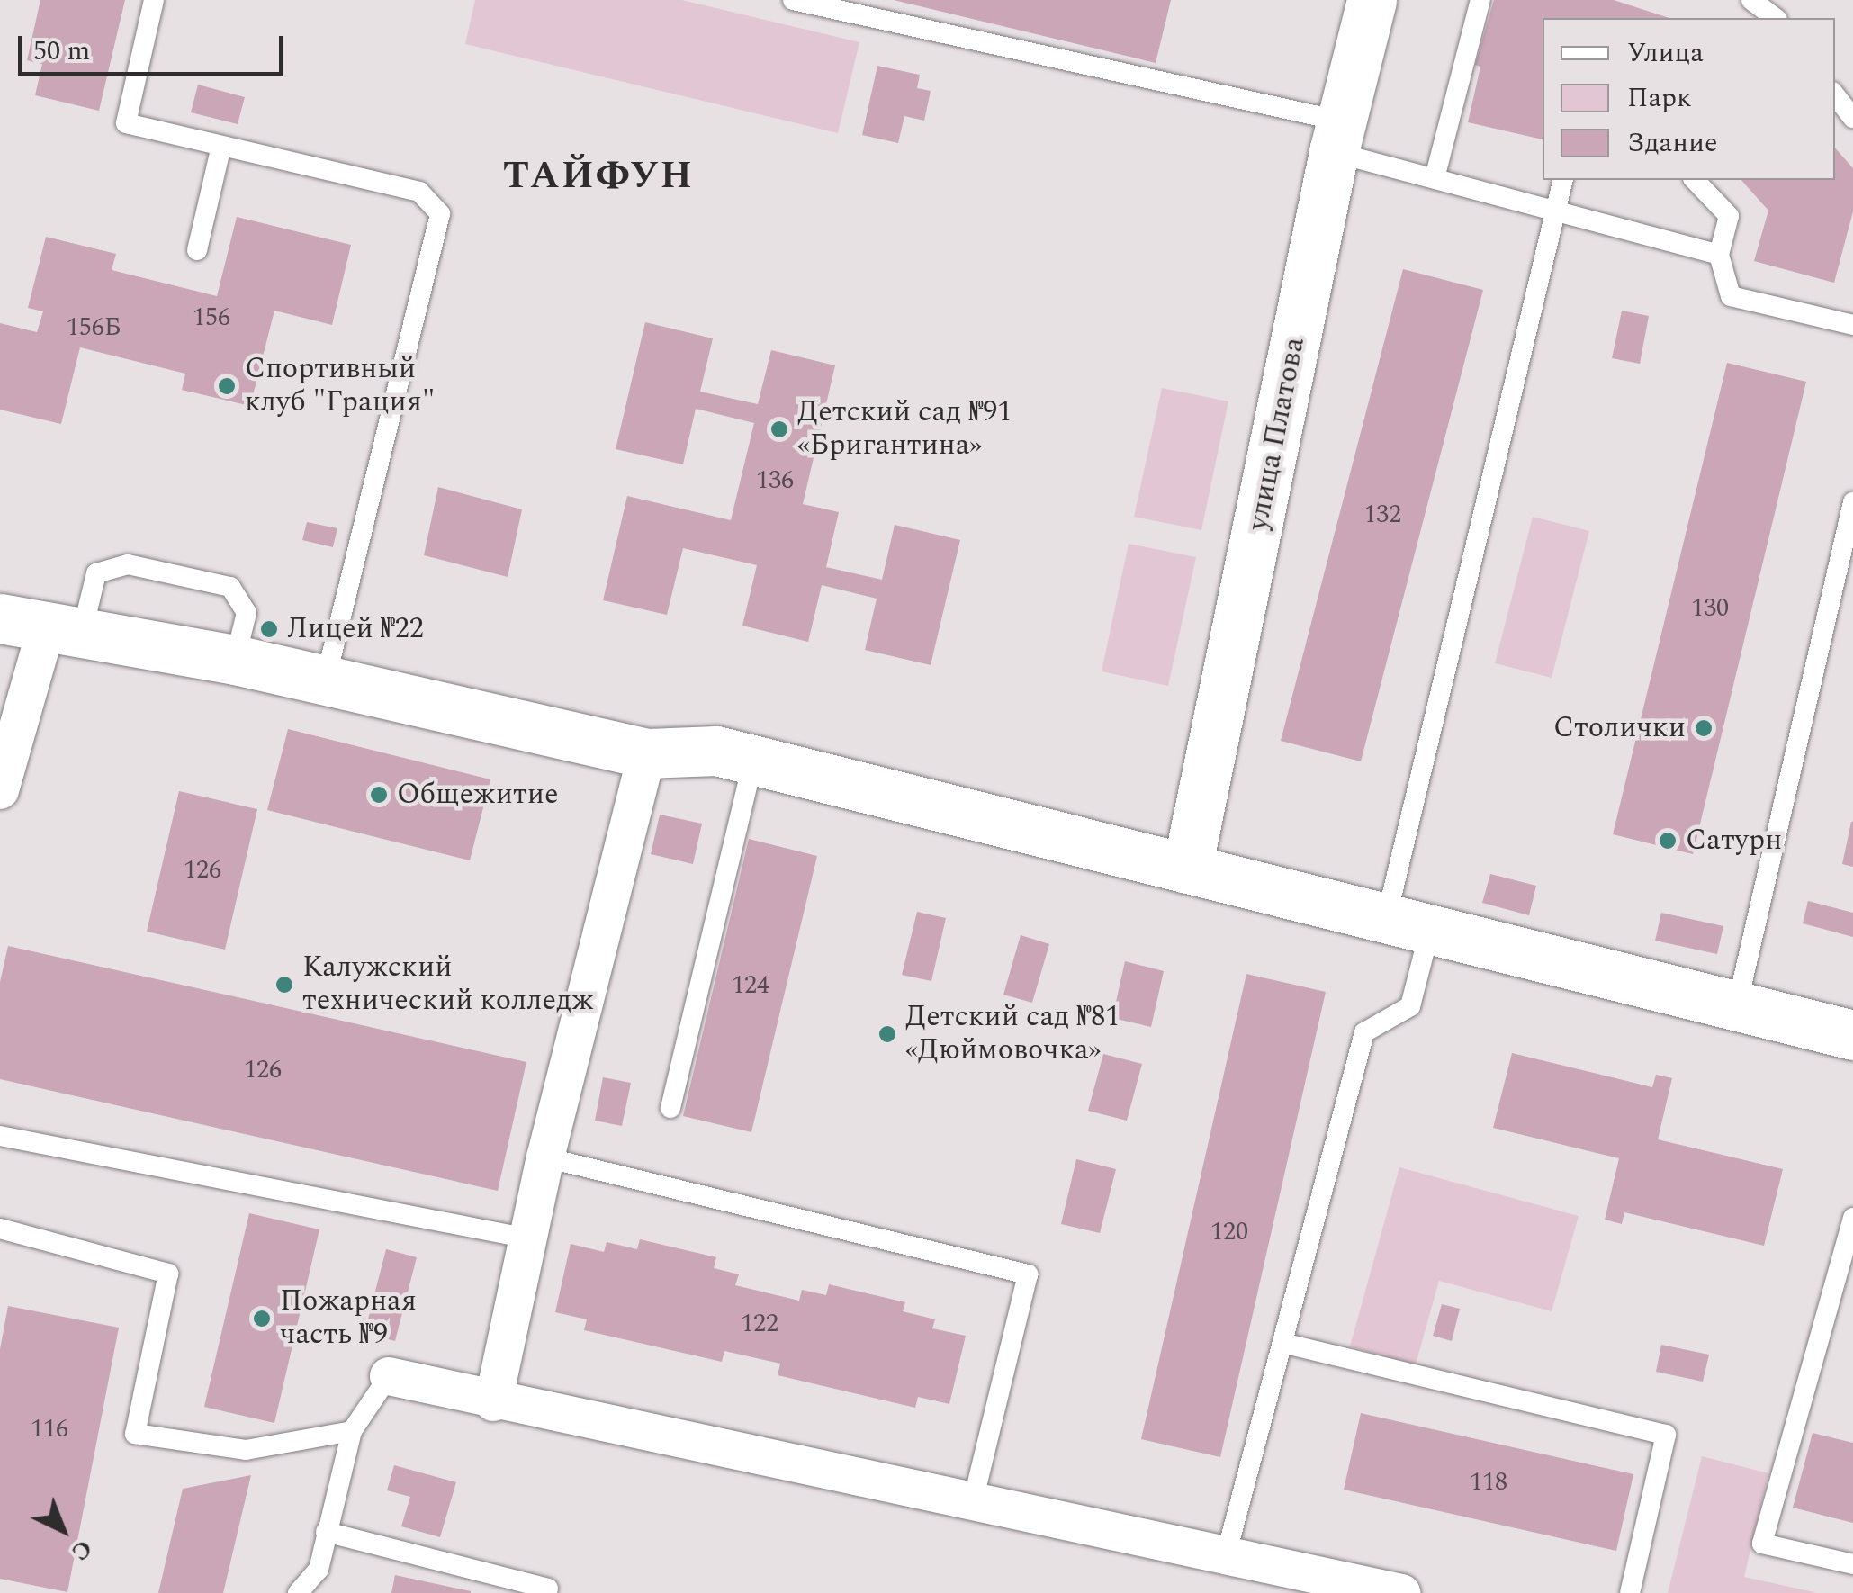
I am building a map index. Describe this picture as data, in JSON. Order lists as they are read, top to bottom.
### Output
{
  "streets": {
    "street": ["улица Платова"]
  },
  "districts": ["ТАЙФУН"],
  "places": [
    "Спортивный клуб \"Грация\"",
    "Детский сад №91 «Бригантина»",
    "Лицей №22",
    "Столички",
    "Общежитие",
    "Сатурн",
    "Калужский технический колледж",
    "Детский сад №81 «Дюймовочка»",
    "Пожарная часть №9"
  ],
  "house_numbers": [
    "156",
    "156Б",
    "136",
    "132",
    "130",
    "126",
    "124",
    "126",
    "120",
    "122",
    "116",
    "118"
  ],
  "legend": ["Улица", "Парк", "Здание"],
  "scale_bar": "50 m",
  "north": "bottom right"
}
